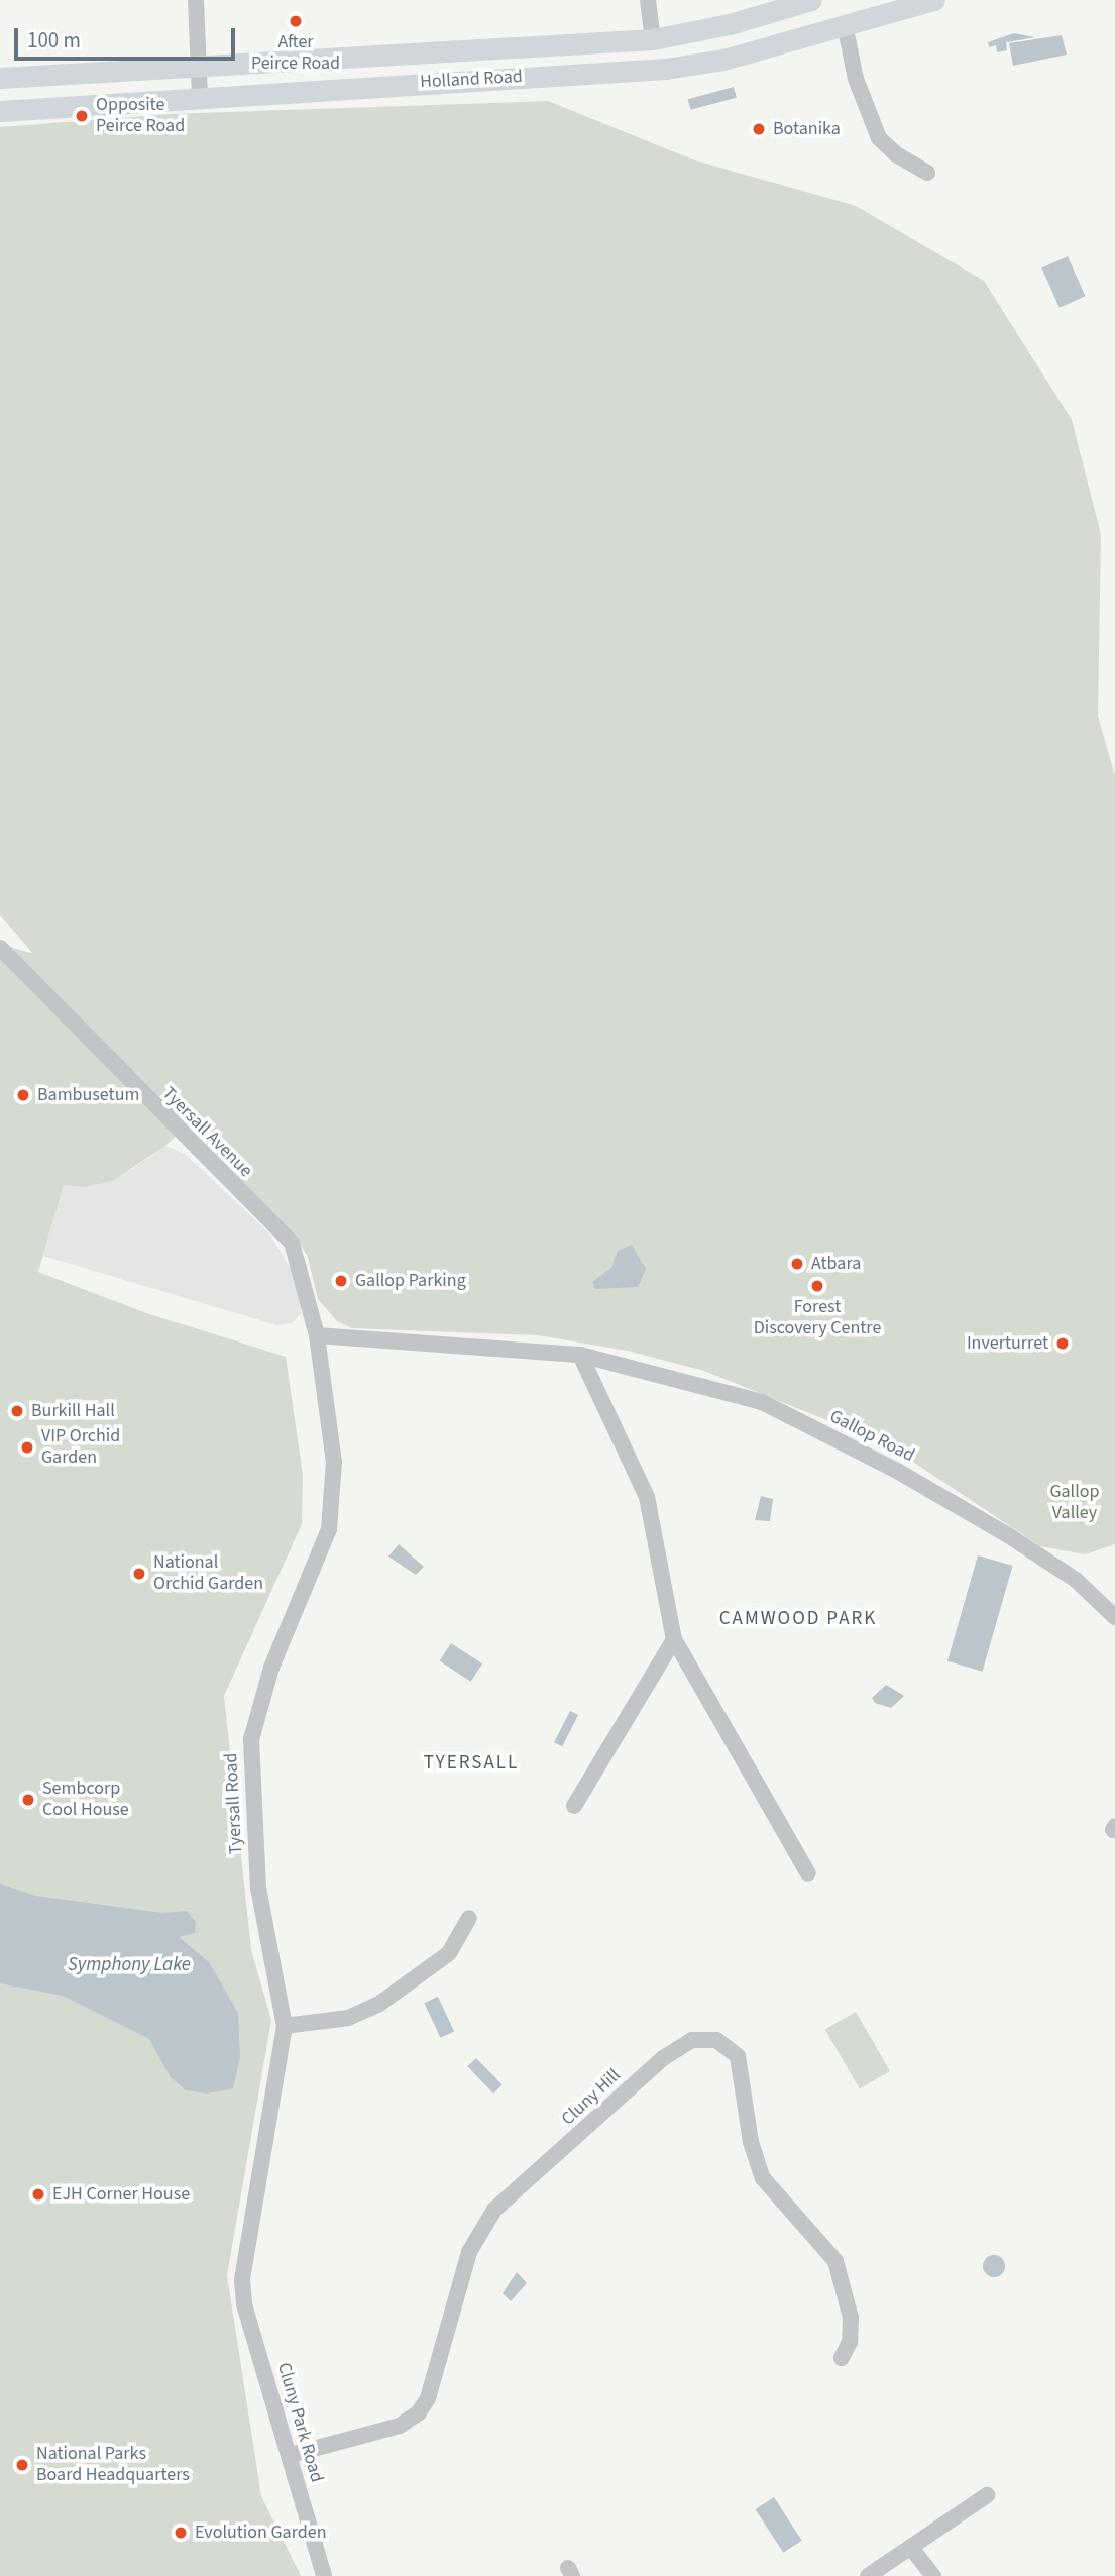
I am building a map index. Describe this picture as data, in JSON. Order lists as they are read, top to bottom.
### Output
{
  "streets": {
    "main road": ["Holland Road"],
    "street": [
      "Tyersall Avenue",
      "Gallop Road",
      "Tyersall Road",
      "Cluny Hill",
      "Cluny Park Road"
    ]
  },
  "crossings": [
    ["Tyersall Avenue", "Gallop Road"],
    ["Tyersall Avenue", "Tyersall Road"],
    ["Gallop Road", "Tyersall Road"],
    ["Tyersall Road", "Cluny Park Road"],
    ["Cluny Hill", "Cluny Park Road"]
  ],
  "districts": ["CAMWOOD PARK", "TYERSALL"],
  "water": ["Symphony Lake"],
  "parks": ["Gallop Valley"],
  "places": [
    "After Peirce Road",
    "Opposite Peirce Road",
    "Botanika",
    "Bambusetum",
    "Atbara",
    "Gallop Parking",
    "Forest Discovery Centre",
    "Inverturret",
    "Burkill Hall",
    "VIP Orchid Garden",
    "National Orchid Garden",
    "Sembcorp Cool House",
    "EJH Corner House",
    "National Parks Board Headquarters",
    "Evolution Garden"
  ],
  "scale_bar": "100 m"
}
